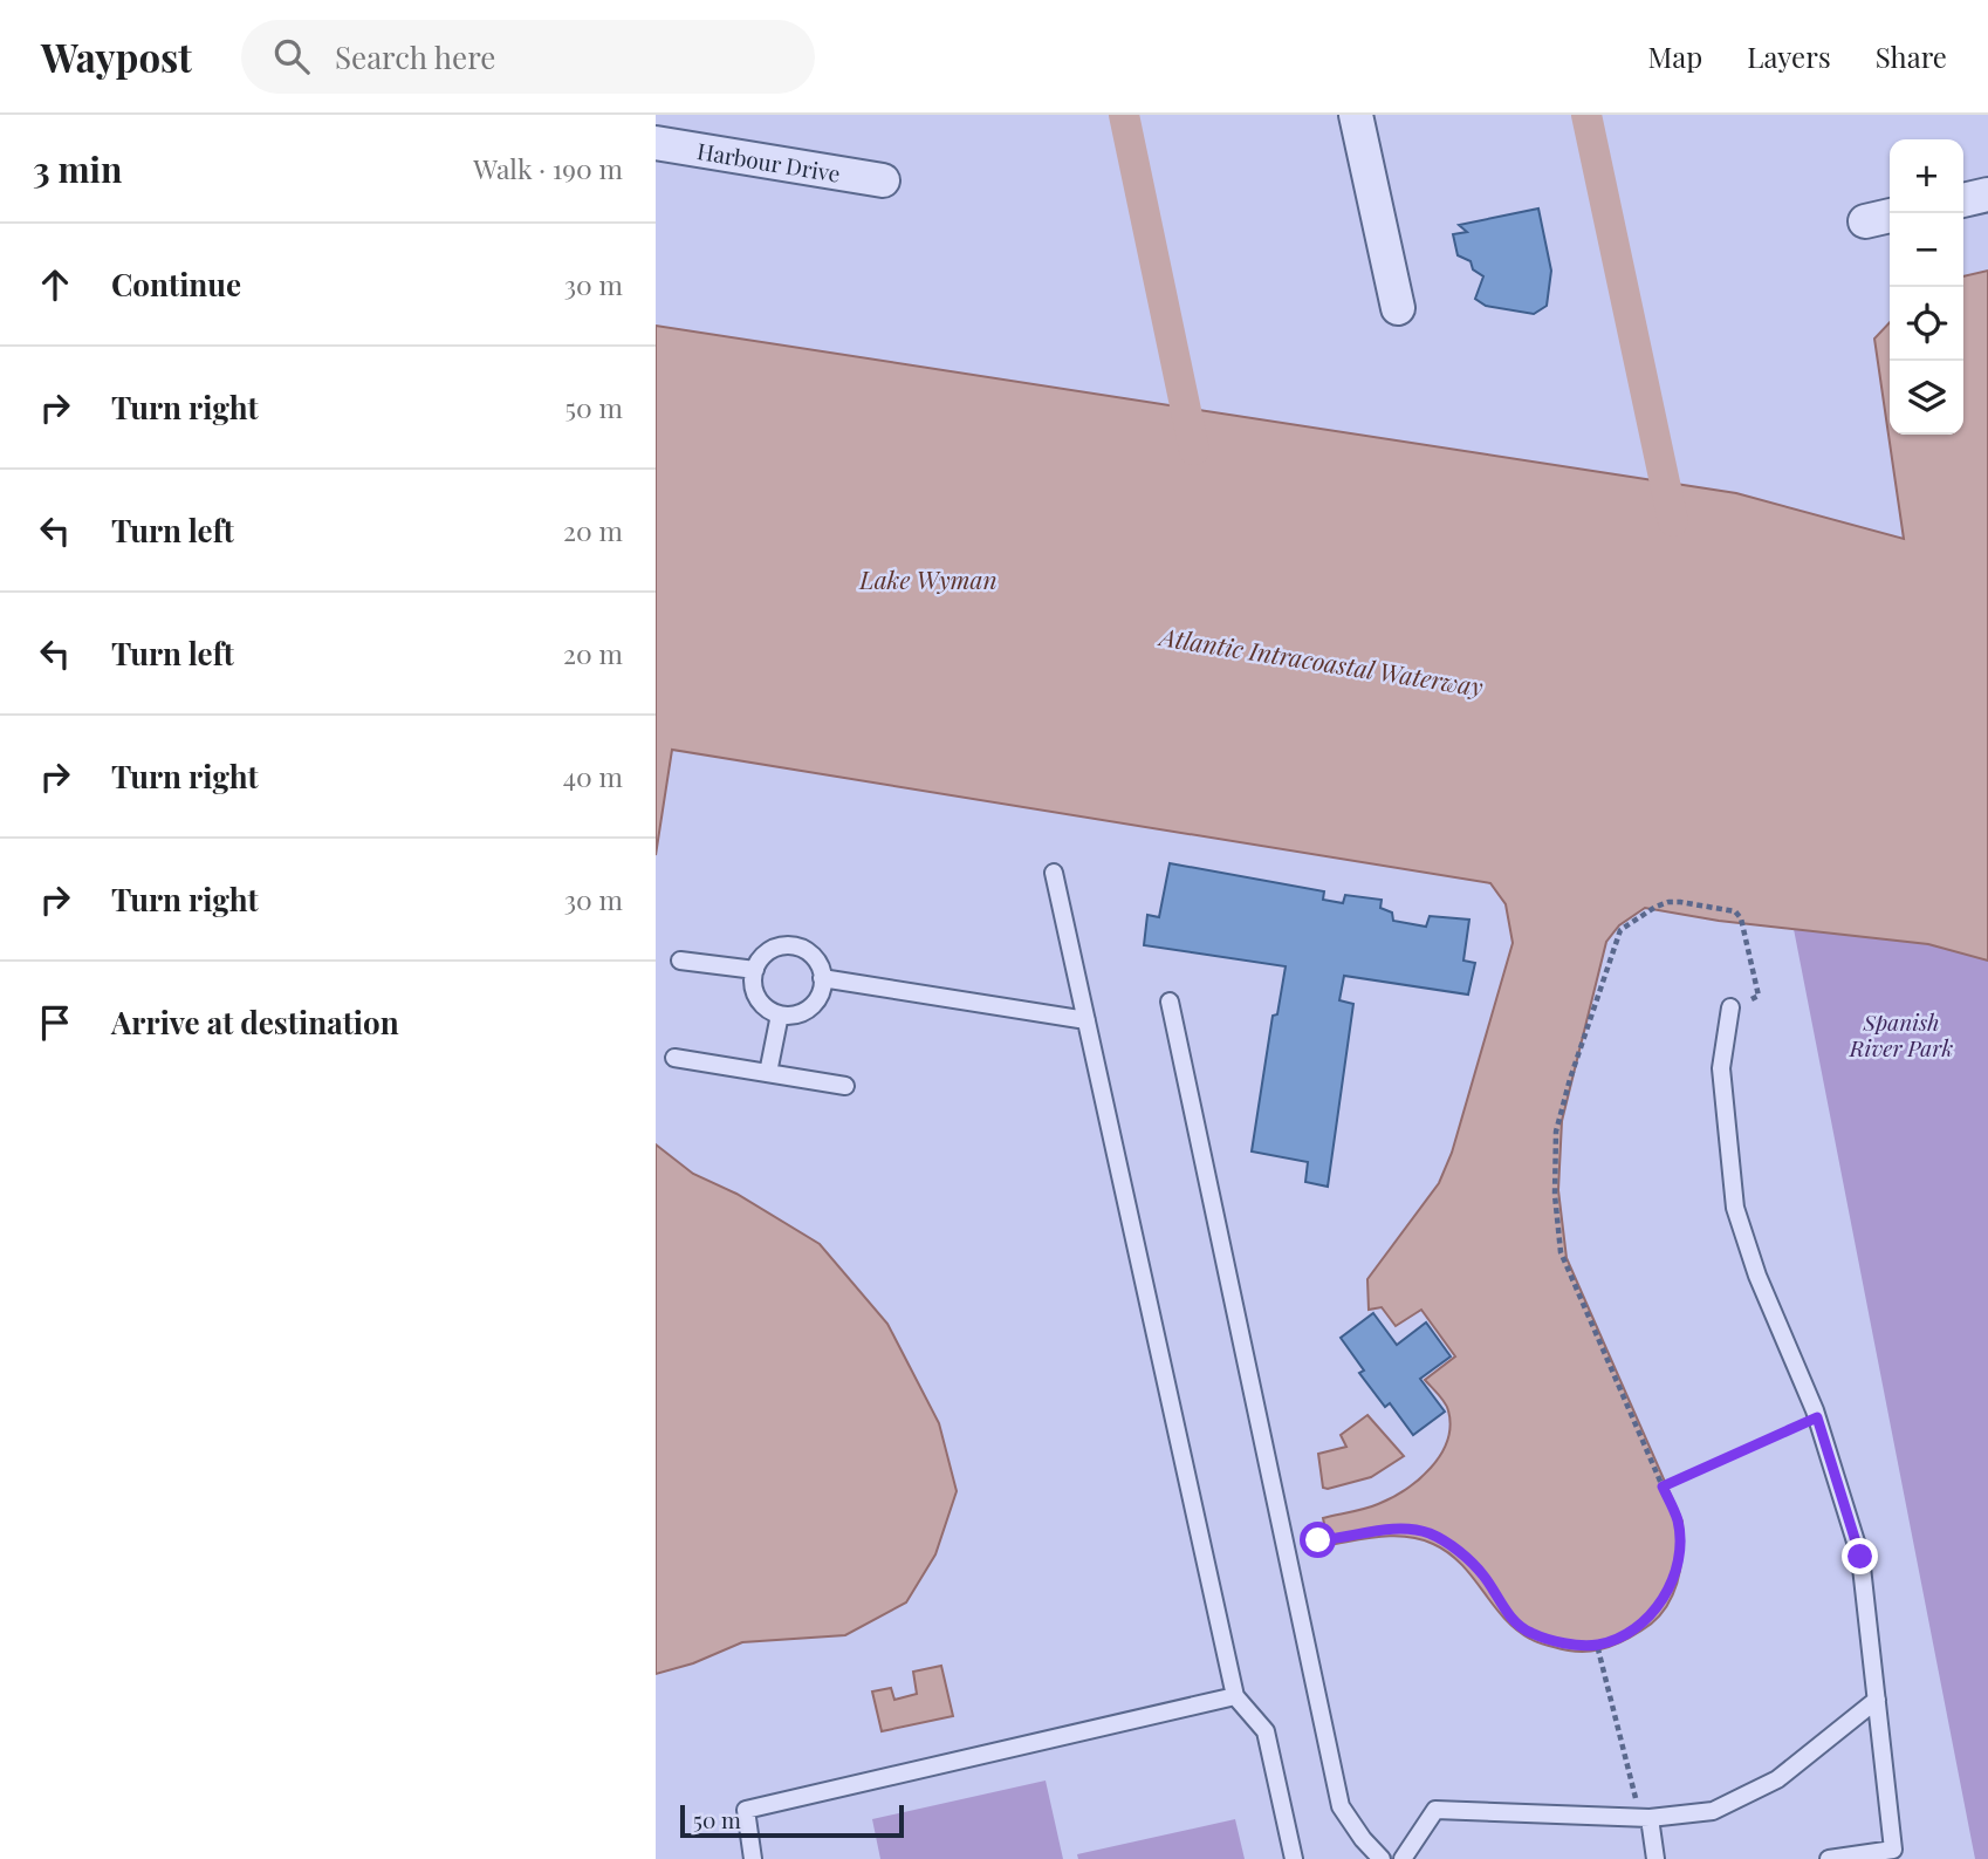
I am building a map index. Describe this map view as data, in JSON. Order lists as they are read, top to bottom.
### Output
{
  "streets": {
    "street": ["Harbour Drive"]
  },
  "water": ["Lake Wyman", "Atlantic Intracoastal Waterway"],
  "parks": ["Spanish River Park"],
  "scale_bar": "50 m",
  "page": {
    "header": "Waypost",
    "search": "Search here",
    "nav": ["Map", "Layers", "Share"],
    "heading": ["3 min", "Walk · 190 m"],
    "map_buttons": ["+", "−"],
    "list": [
      ["Continue", "30 m"],
      ["Turn right", "50 m"],
      ["Turn left", "20 m"],
      ["Turn left", "20 m"],
      ["Turn right", "40 m"],
      ["Turn right", "30 m"],
      "Arrive at destination"
    ],
    "scale": "50 m"
  }
}
